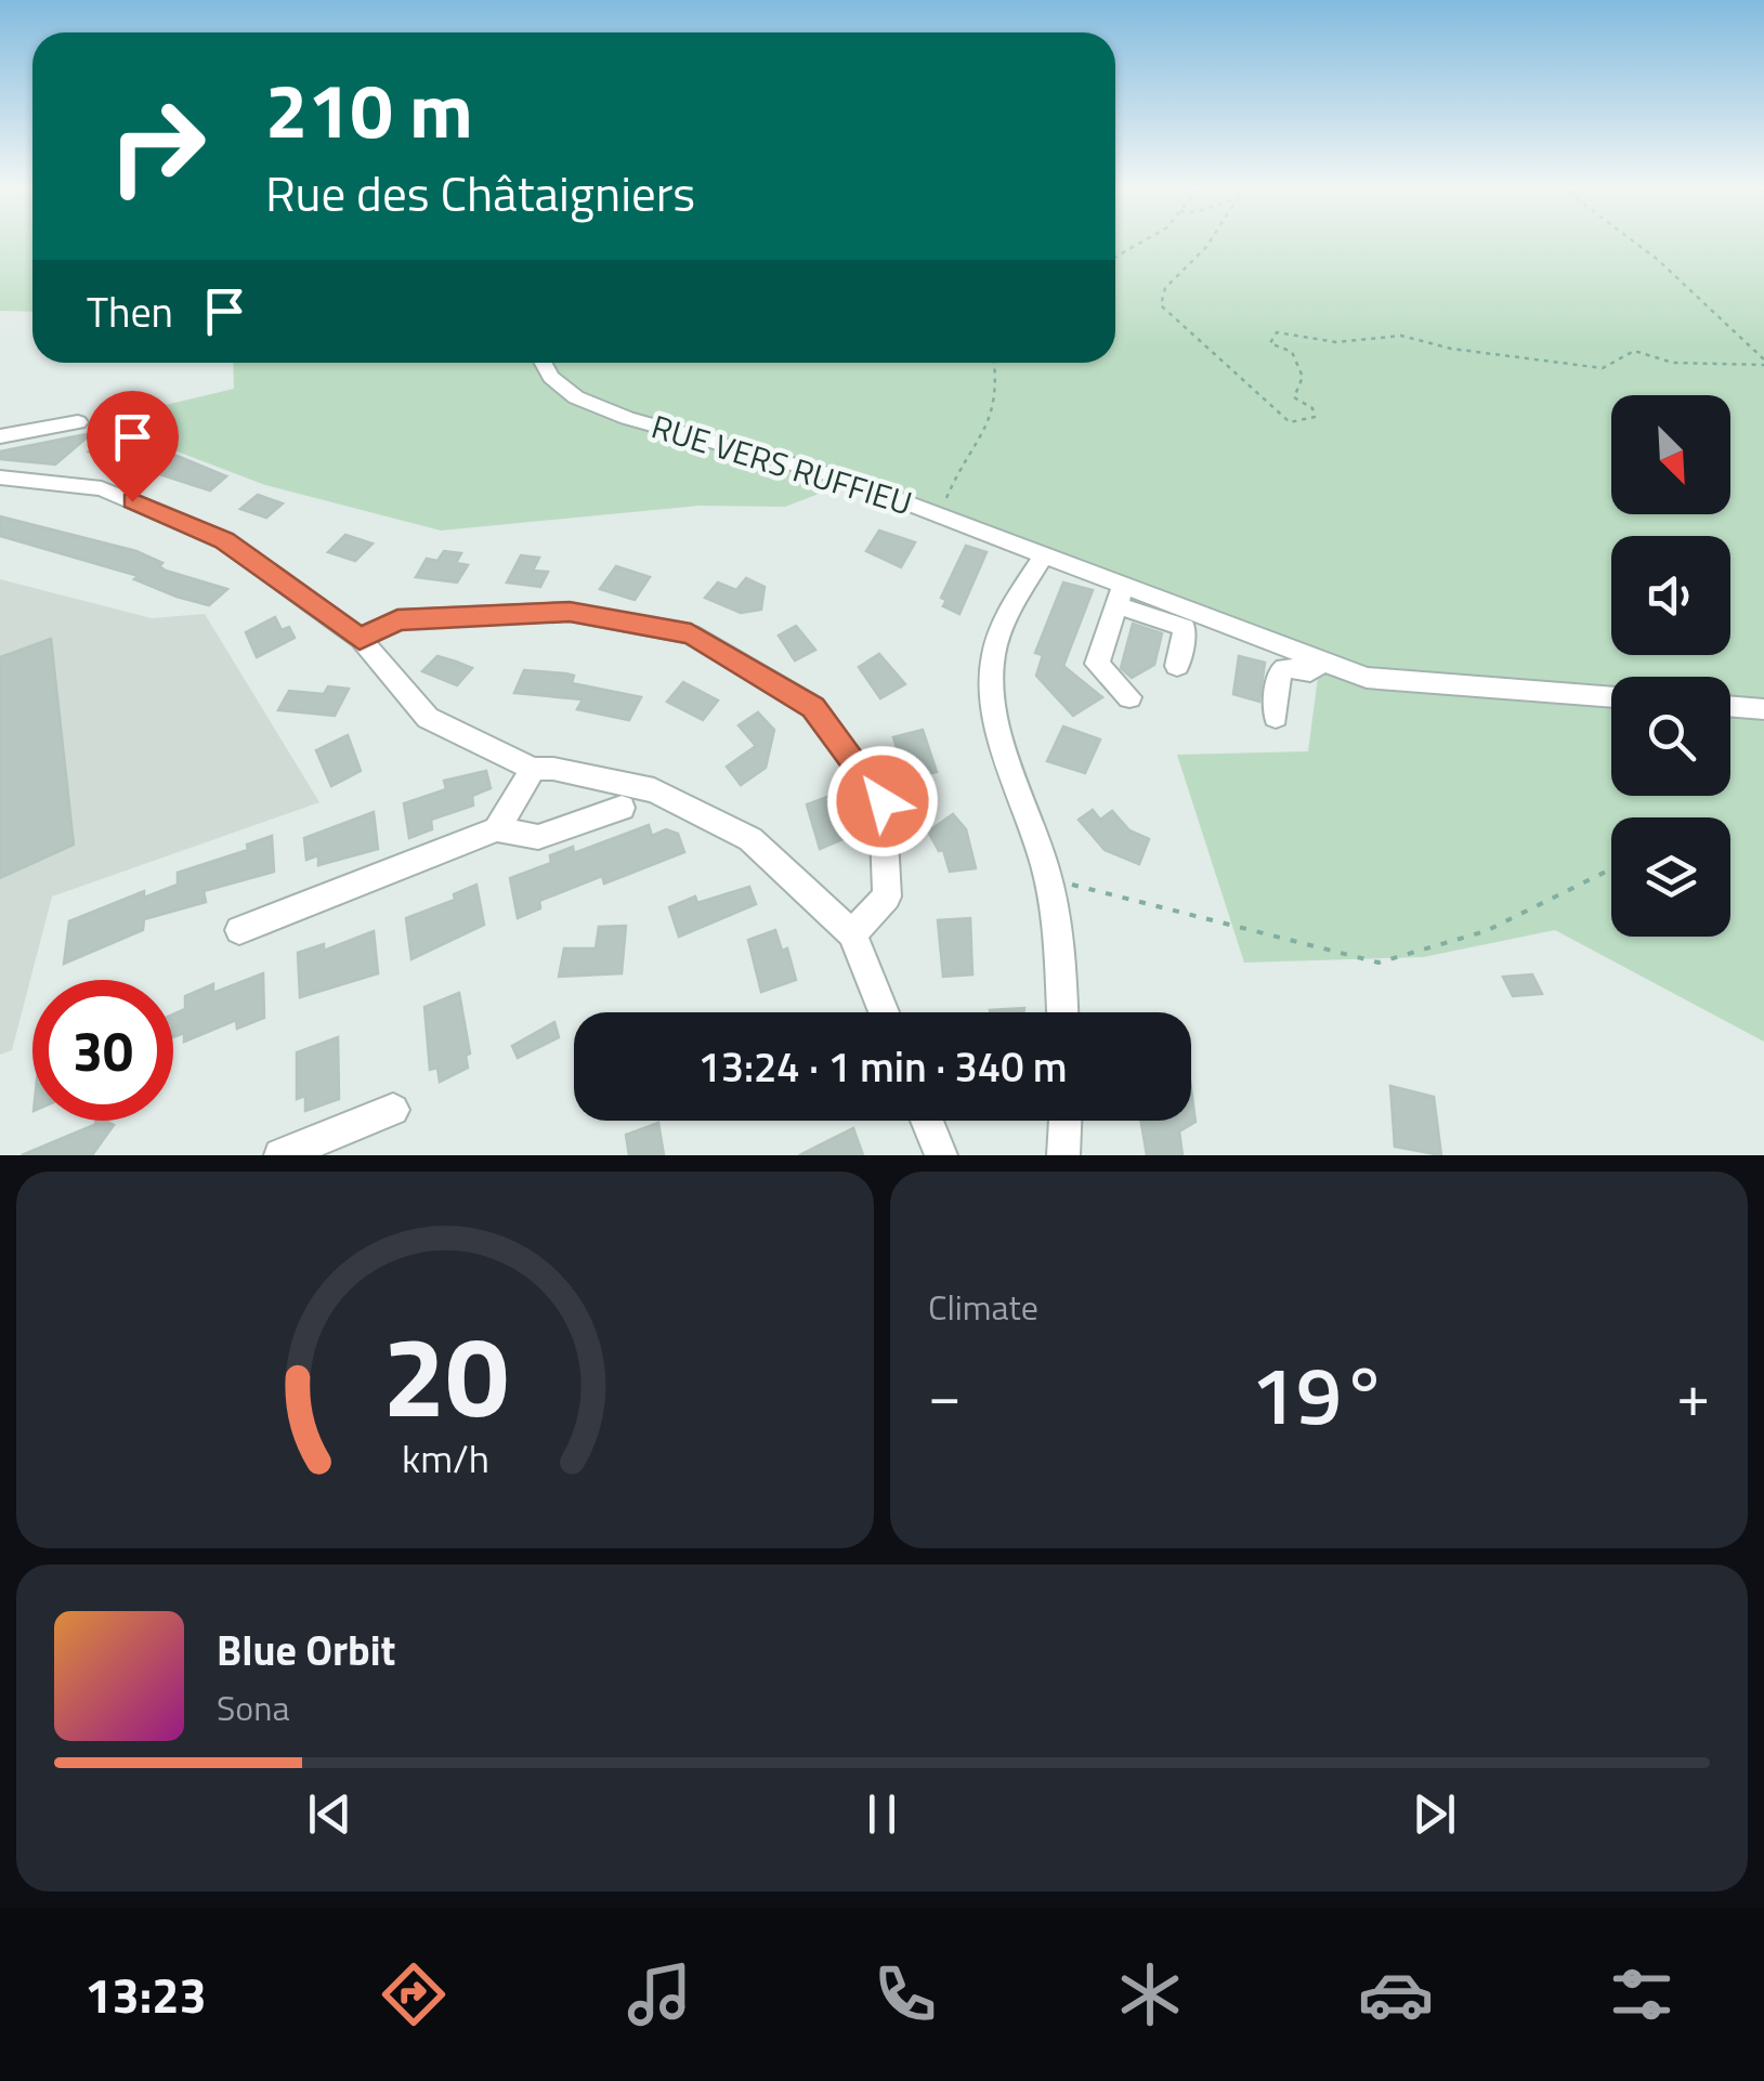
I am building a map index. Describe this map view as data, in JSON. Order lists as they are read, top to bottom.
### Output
{
  "streets": {
    "street": ["RUE VERS RUFFIEU"]
  },
  "north": "bottom right",
  "page": {
    "turn": ["210 m", "Rue des Châtaigniers"],
    "then": "Then",
    "limit": "30",
    "trip": "13:24 · 1 min · 340 m",
    "tile": "Climate",
    "heat": ["−", "19°", "+"],
    "song": ["Blue Orbit", "Sona"],
    "tabs": "13:23",
    "gauge": ["20", "km/h"]
  }
}
